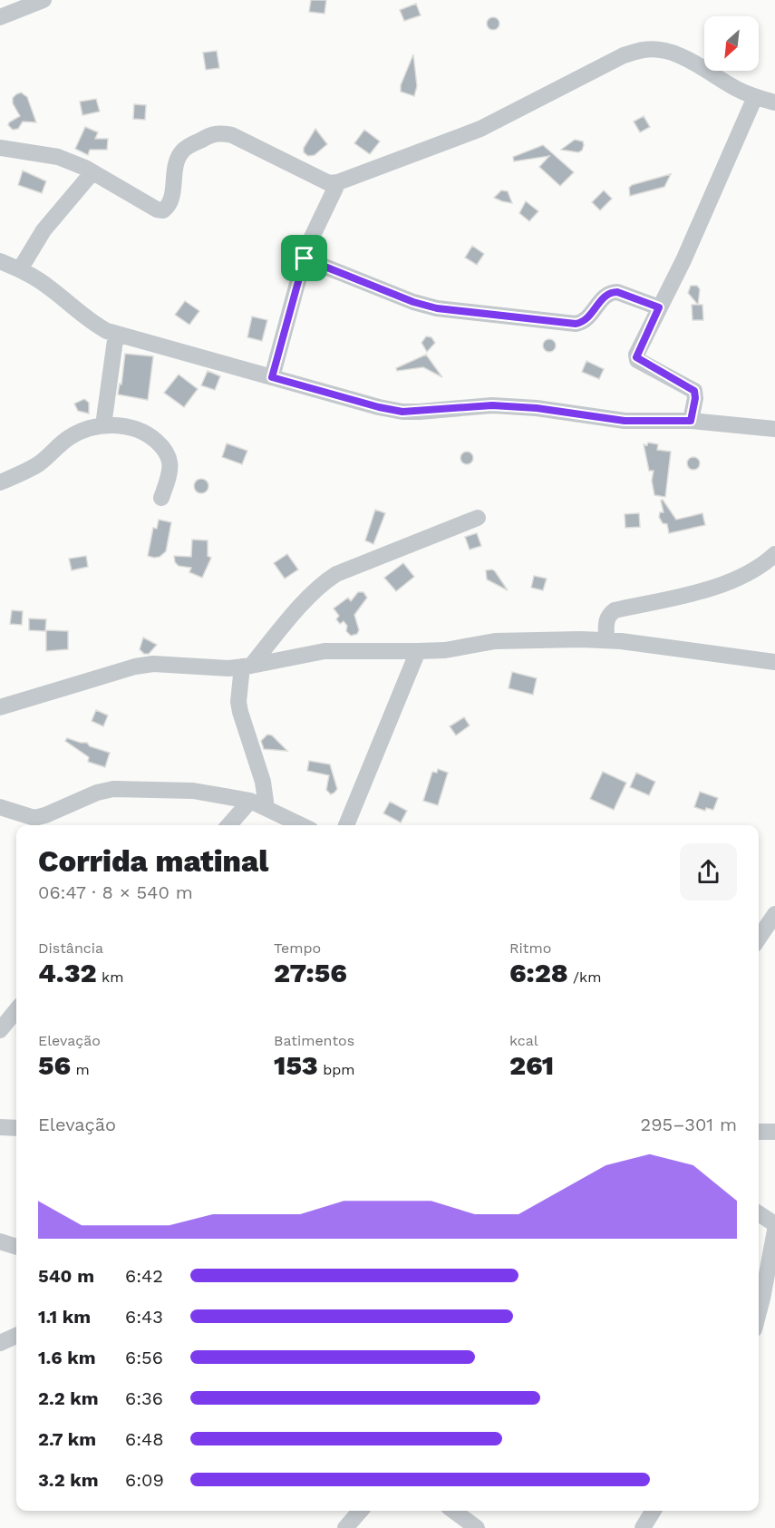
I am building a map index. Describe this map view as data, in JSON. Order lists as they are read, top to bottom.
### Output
{
  "north": "bottom left",
  "page": {
    "heading": ["Corrida matinal", "06:47 · 8 × 540 m"],
    "stats": [
      ["Distância", "4.32 km"],
      ["Tempo", "27:56"],
      ["Ritmo", "6:28 /km"],
      ["Elevação", "56 m"],
      ["Batimentos", "153 bpm"],
      ["kcal", "261"]
    ],
    "chart": ["Elevação", "295–301 m"],
    "list": [
      {
        "name": "540 m",
        "note": "6:42"
      },
      {
        "name": "1.1 km",
        "note": "6:43"
      },
      {
        "name": "1.6 km",
        "note": "6:56"
      },
      {
        "name": "2.2 km",
        "note": "6:36"
      },
      {
        "name": "2.7 km",
        "note": "6:48"
      },
      {
        "name": "3.2 km",
        "note": "6:09"
      }
    ]
  }
}
